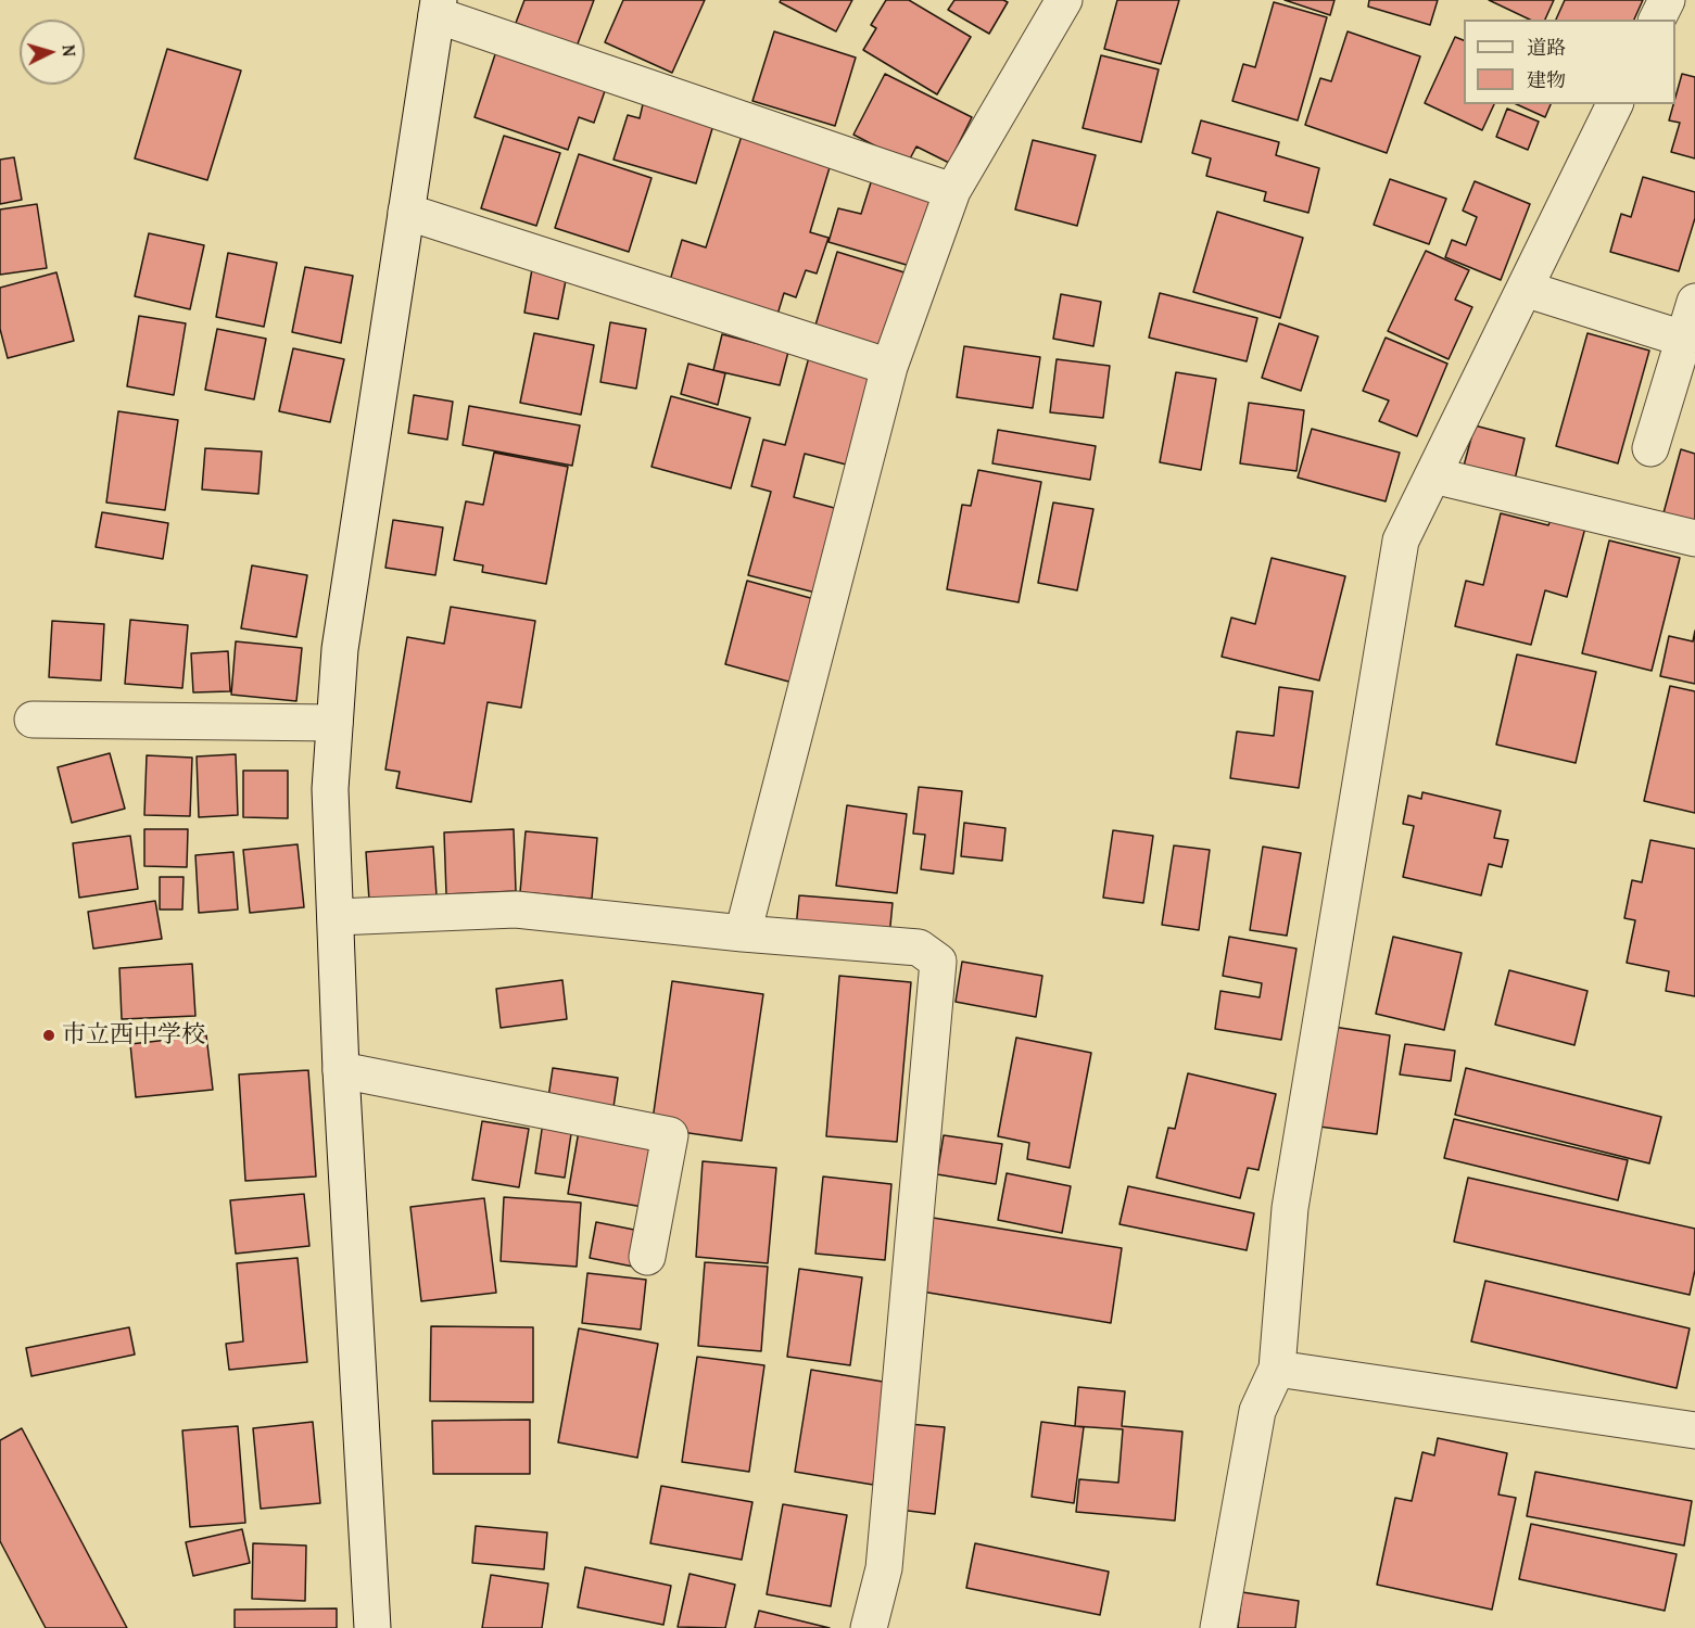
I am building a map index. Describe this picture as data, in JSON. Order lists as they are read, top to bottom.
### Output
{
  "places": ["市立西中学校"],
  "legend": ["道路", "建物"],
  "north": "right"
}
